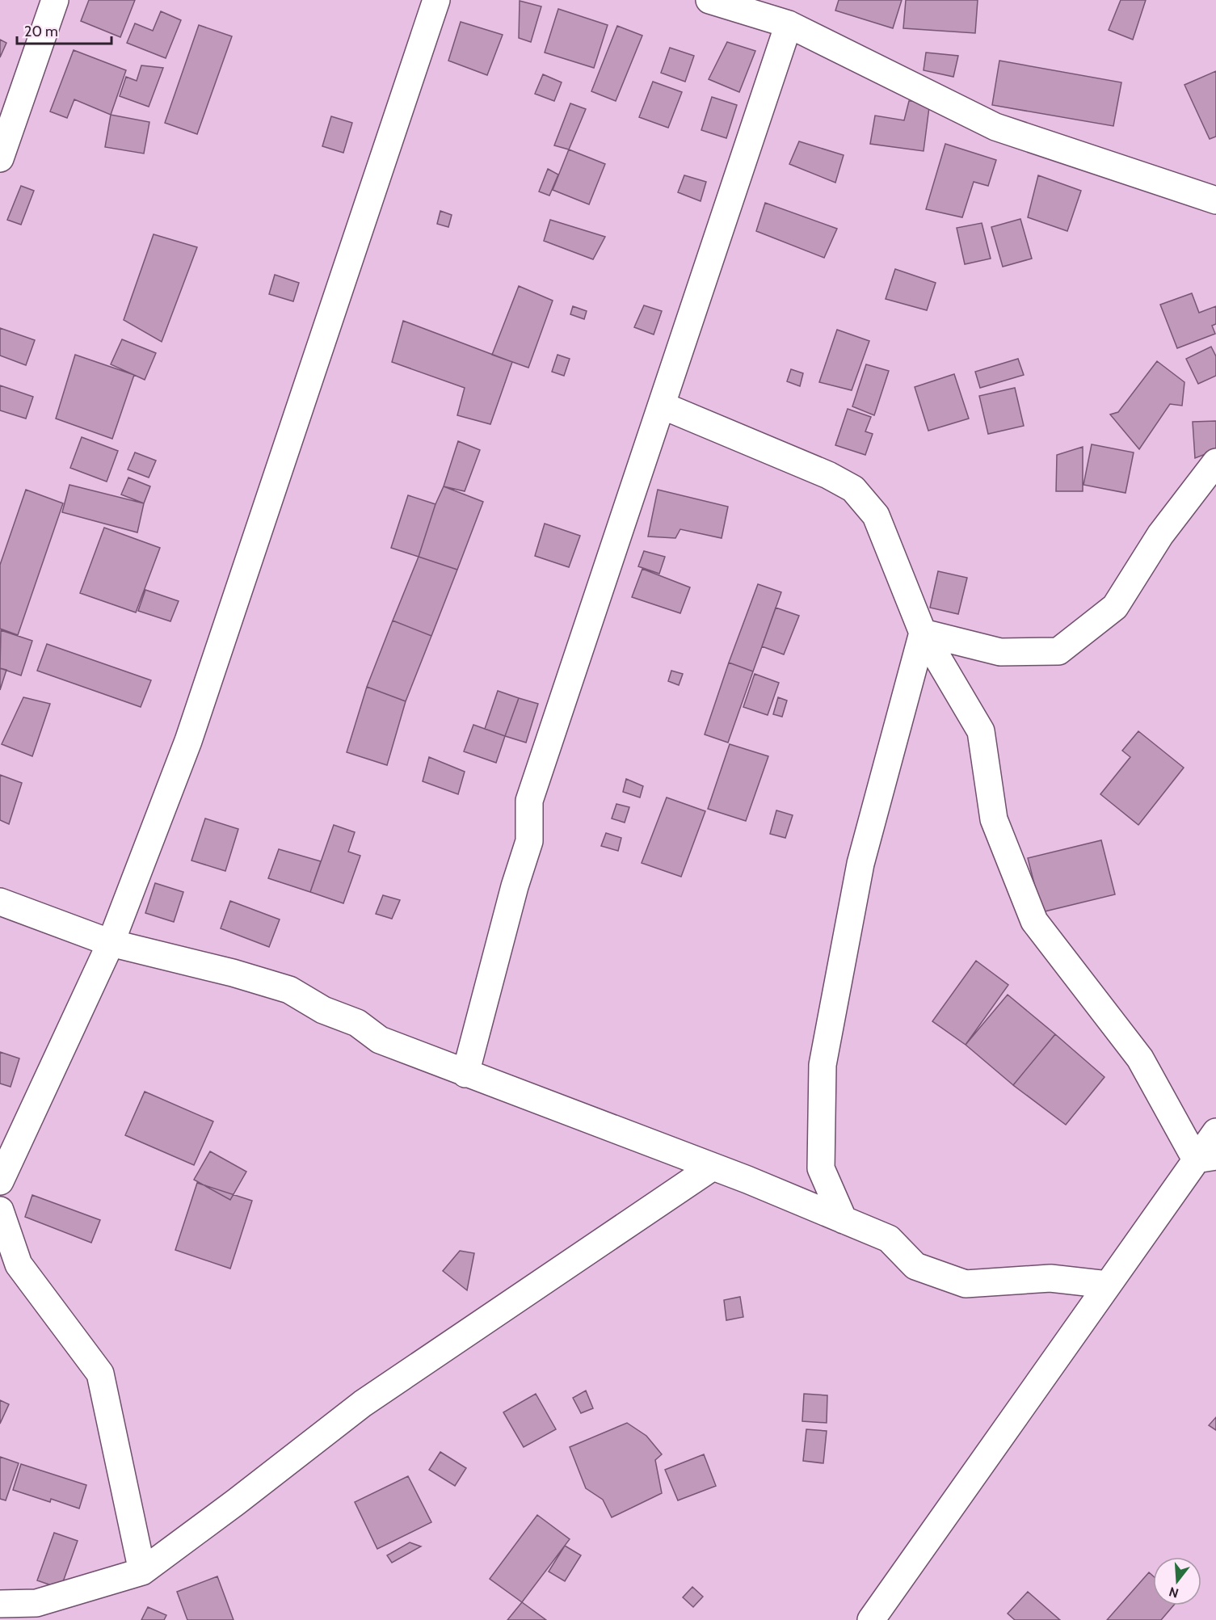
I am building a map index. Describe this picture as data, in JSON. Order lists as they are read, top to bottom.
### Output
{
  "scale_bar": "20 m",
  "north": "bottom"
}
